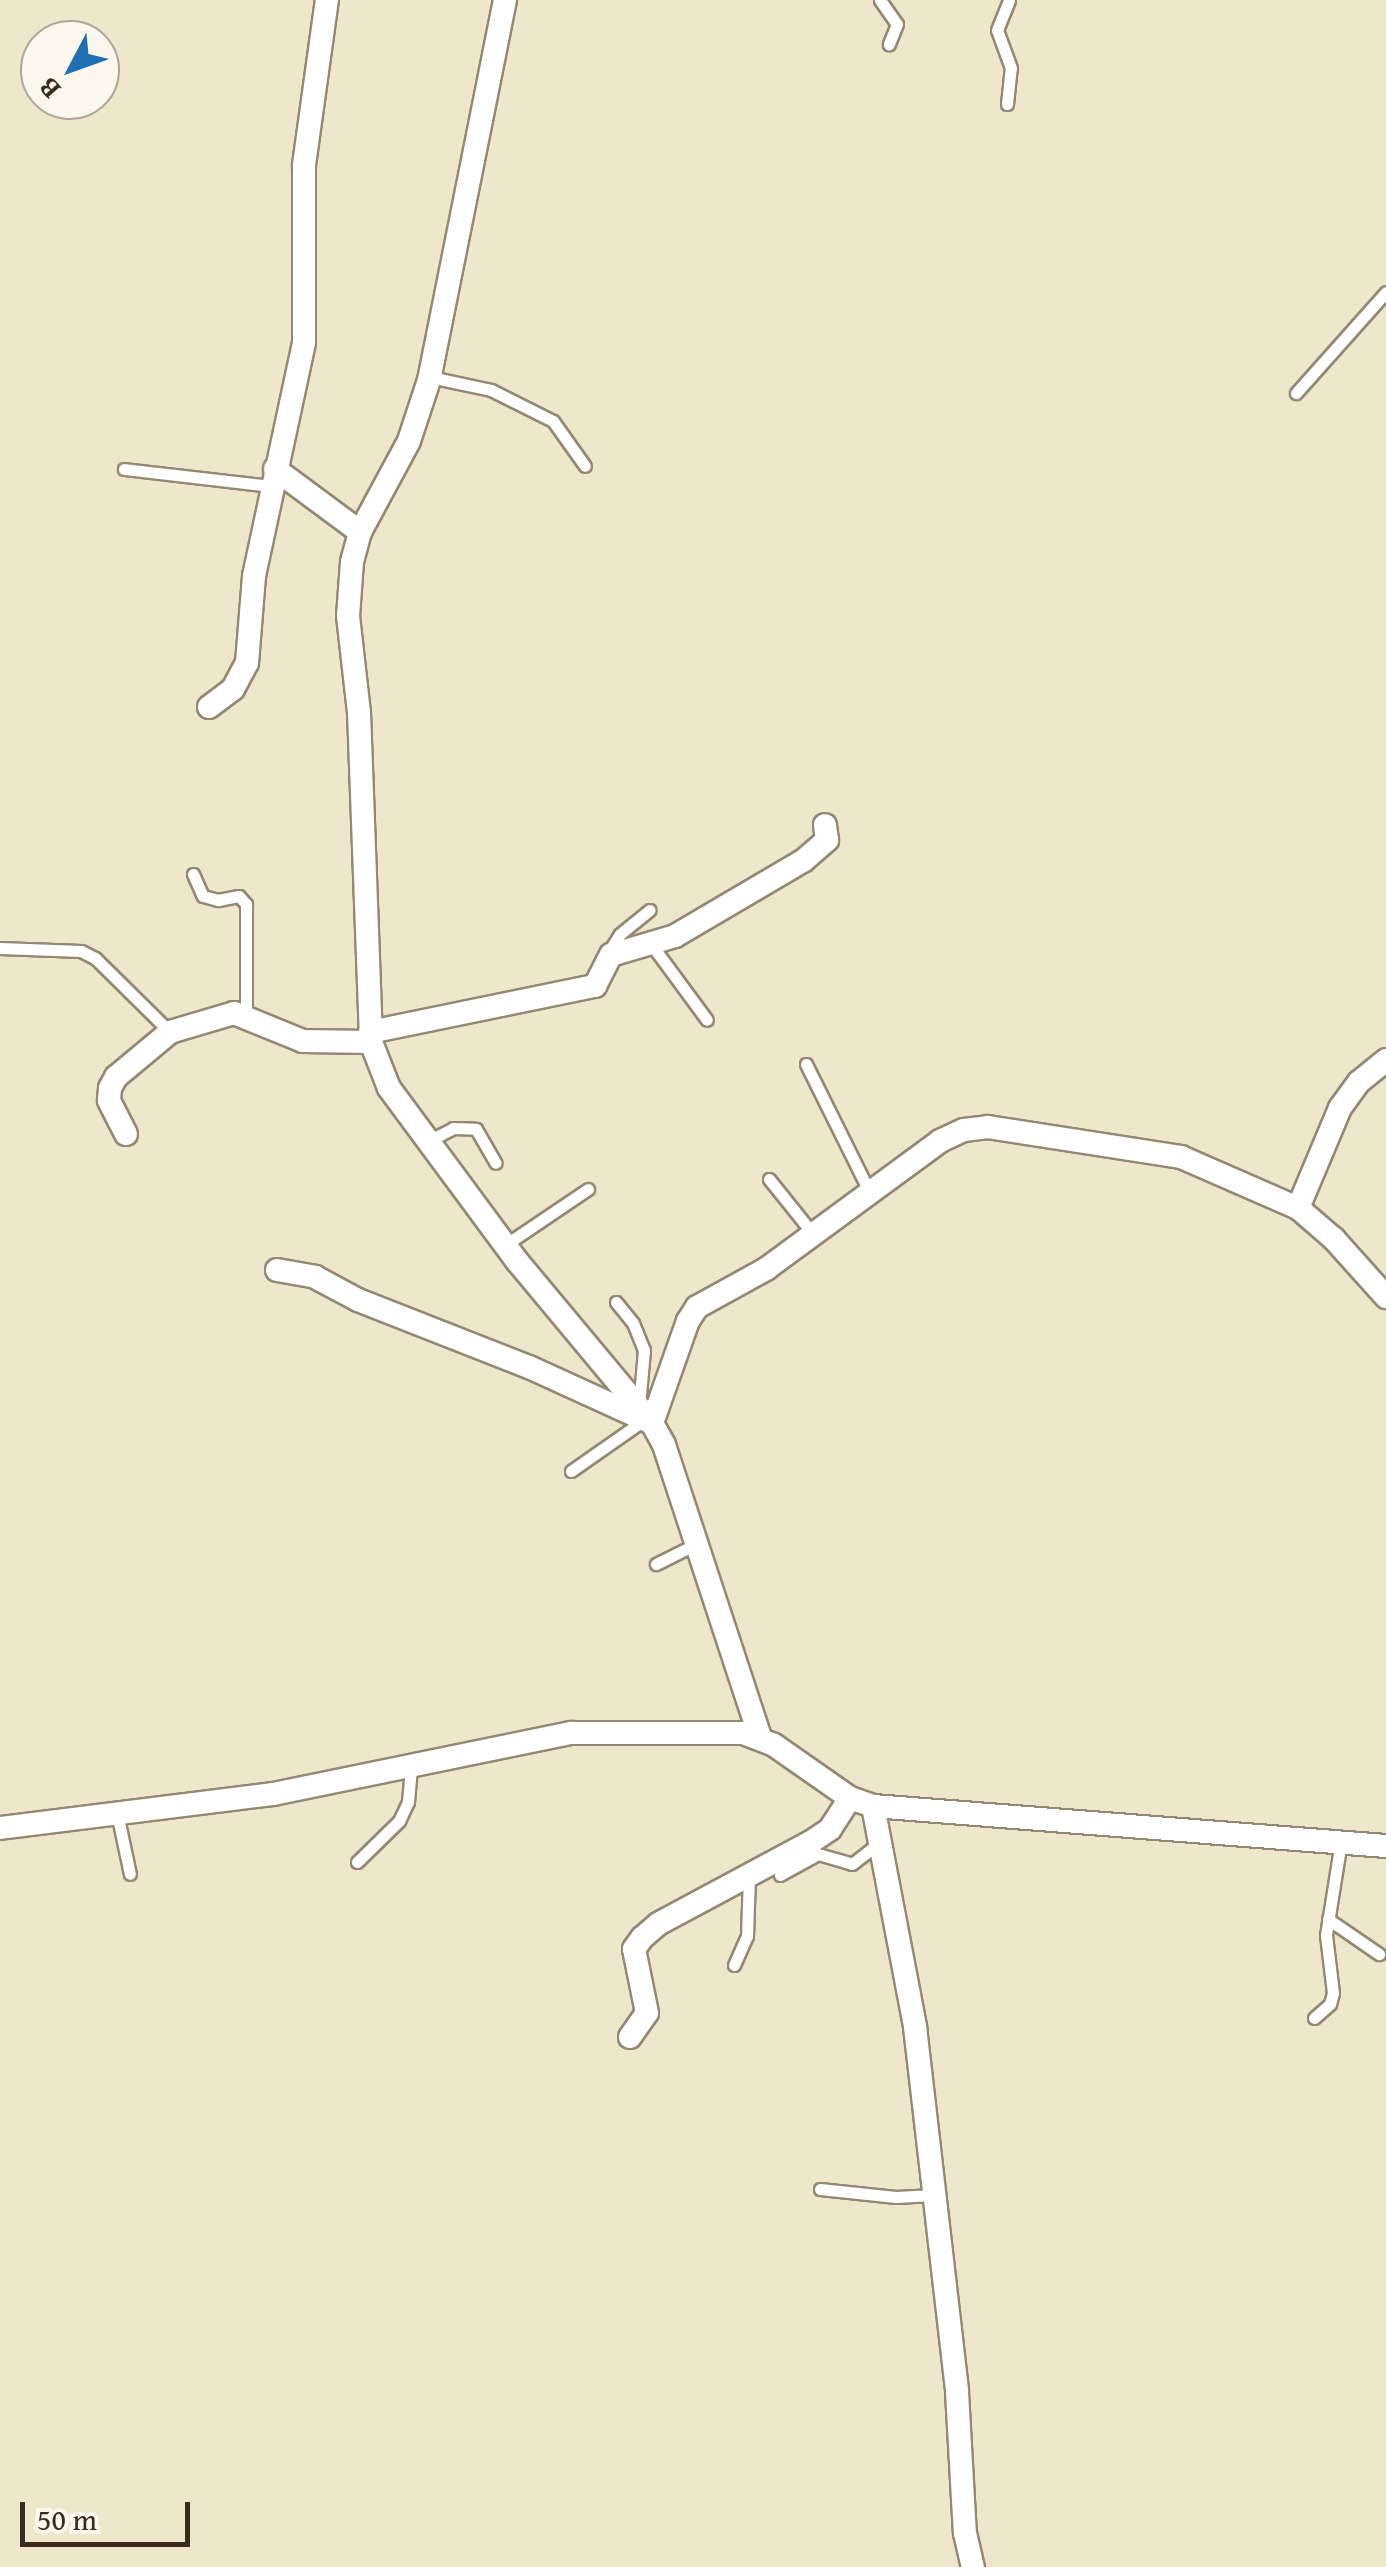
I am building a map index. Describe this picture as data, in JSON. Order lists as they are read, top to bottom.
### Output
{
  "scale_bar": "50 m",
  "north": "bottom left"
}
